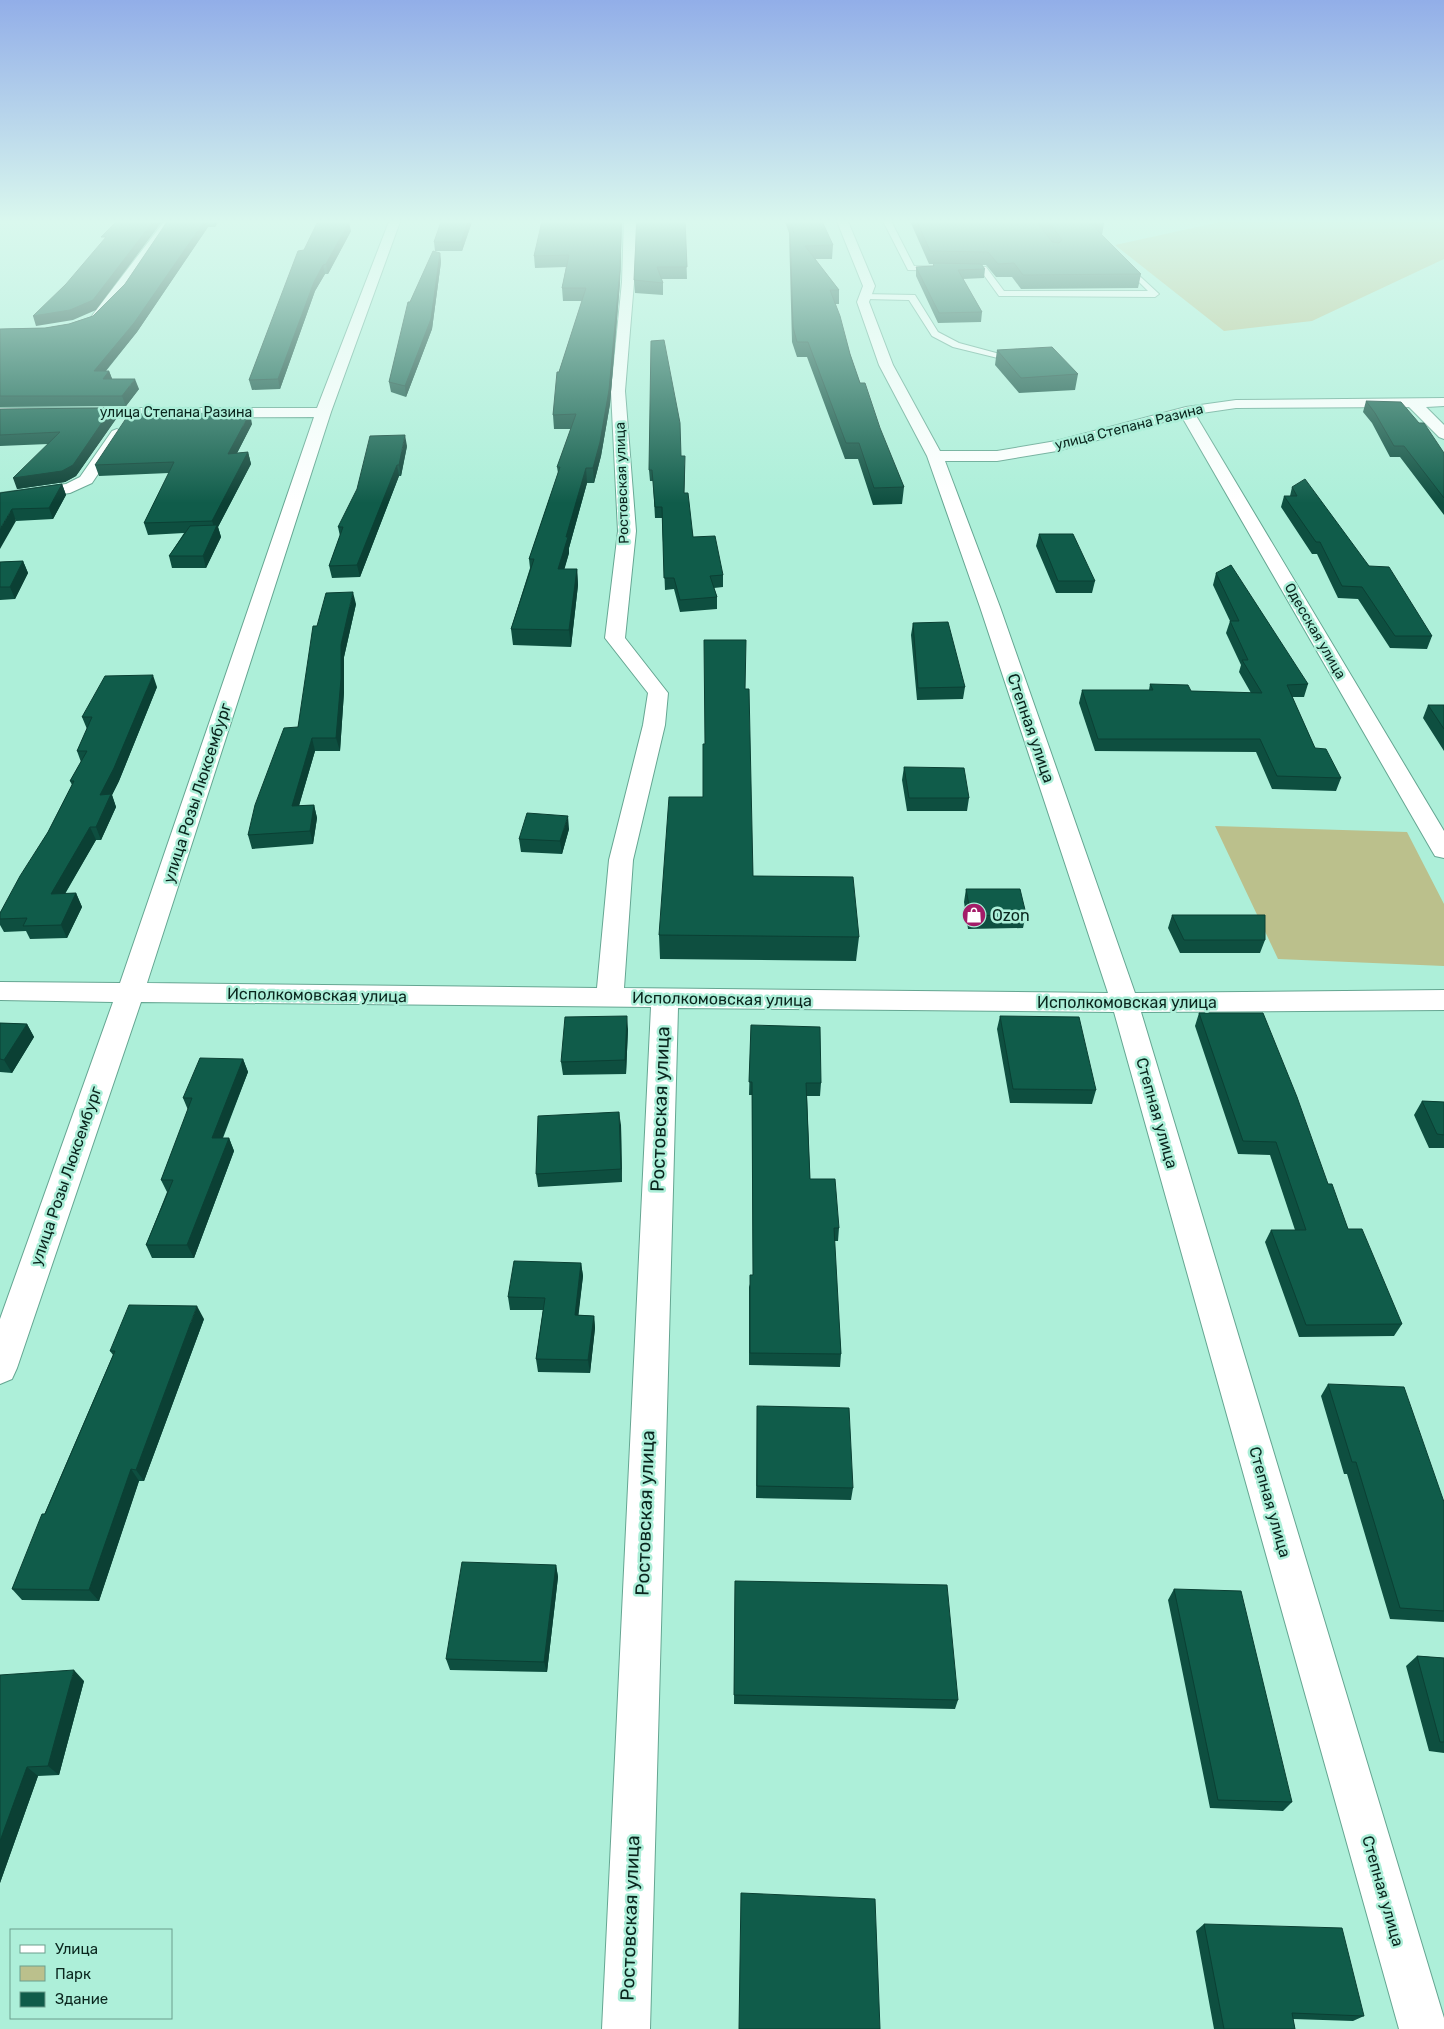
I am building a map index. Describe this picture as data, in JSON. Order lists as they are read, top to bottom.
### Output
{
  "streets": {
    "street": [
      "улица Степана Разина",
      "Ростовская улица",
      "Одесская улица",
      "Степная улица",
      "улица Розы Люксембург",
      "Исполкомовская улица"
    ]
  },
  "crossings": [
    ["улица Степана Разина", "Одесская улица"],
    ["улица Степана Разина", "Степная улица"],
    ["улица Степана Разина", "улица Розы Люксембург"],
    ["Ростовская улица", "Исполкомовская улица"],
    ["Степная улица", "Исполкомовская улица"],
    ["улица Розы Люксембург", "Исполкомовская улица"]
  ],
  "places": {
    "shop": ["Ozon"]
  },
  "legend": ["Улица", "Парк", "Здание"]
}
